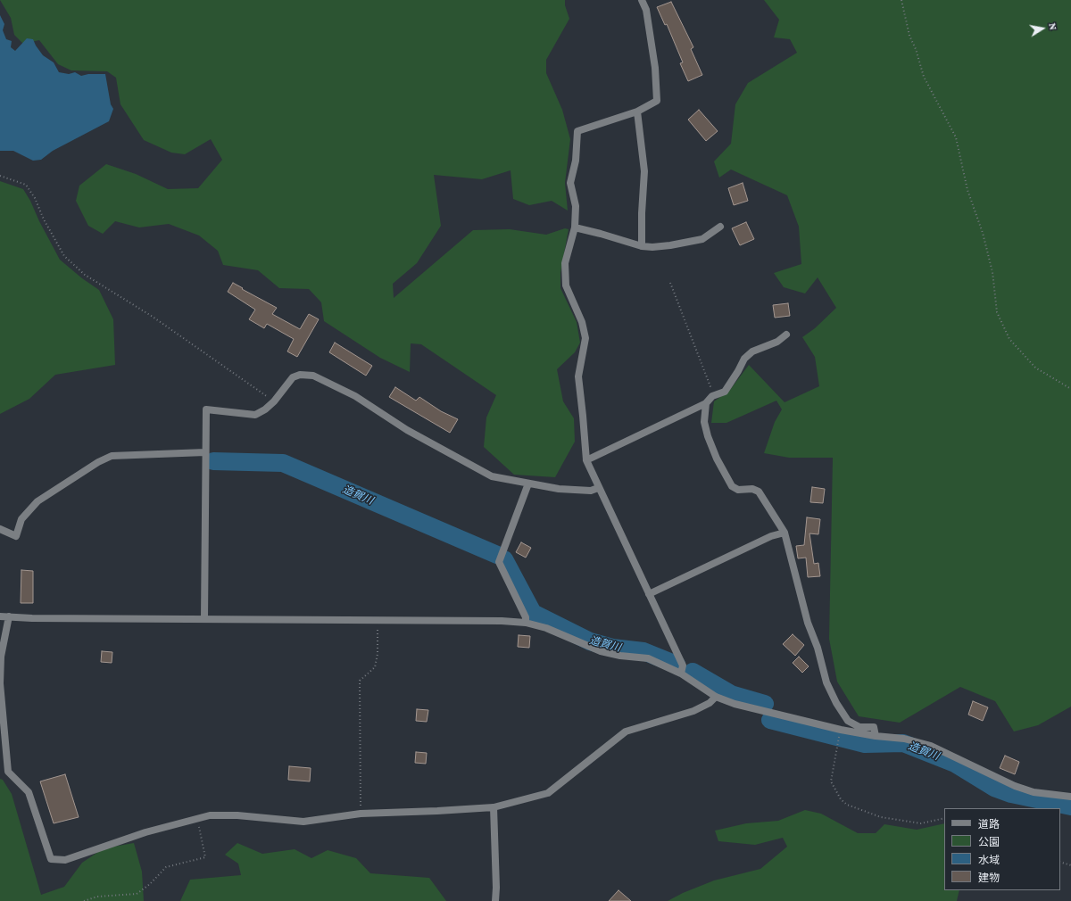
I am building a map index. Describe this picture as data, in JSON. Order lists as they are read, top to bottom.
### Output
{
  "water": ["造賀川"],
  "legend": [
    "道路",
    "公園",
    "水域",
    "建物"
  ],
  "north": "right"
}
